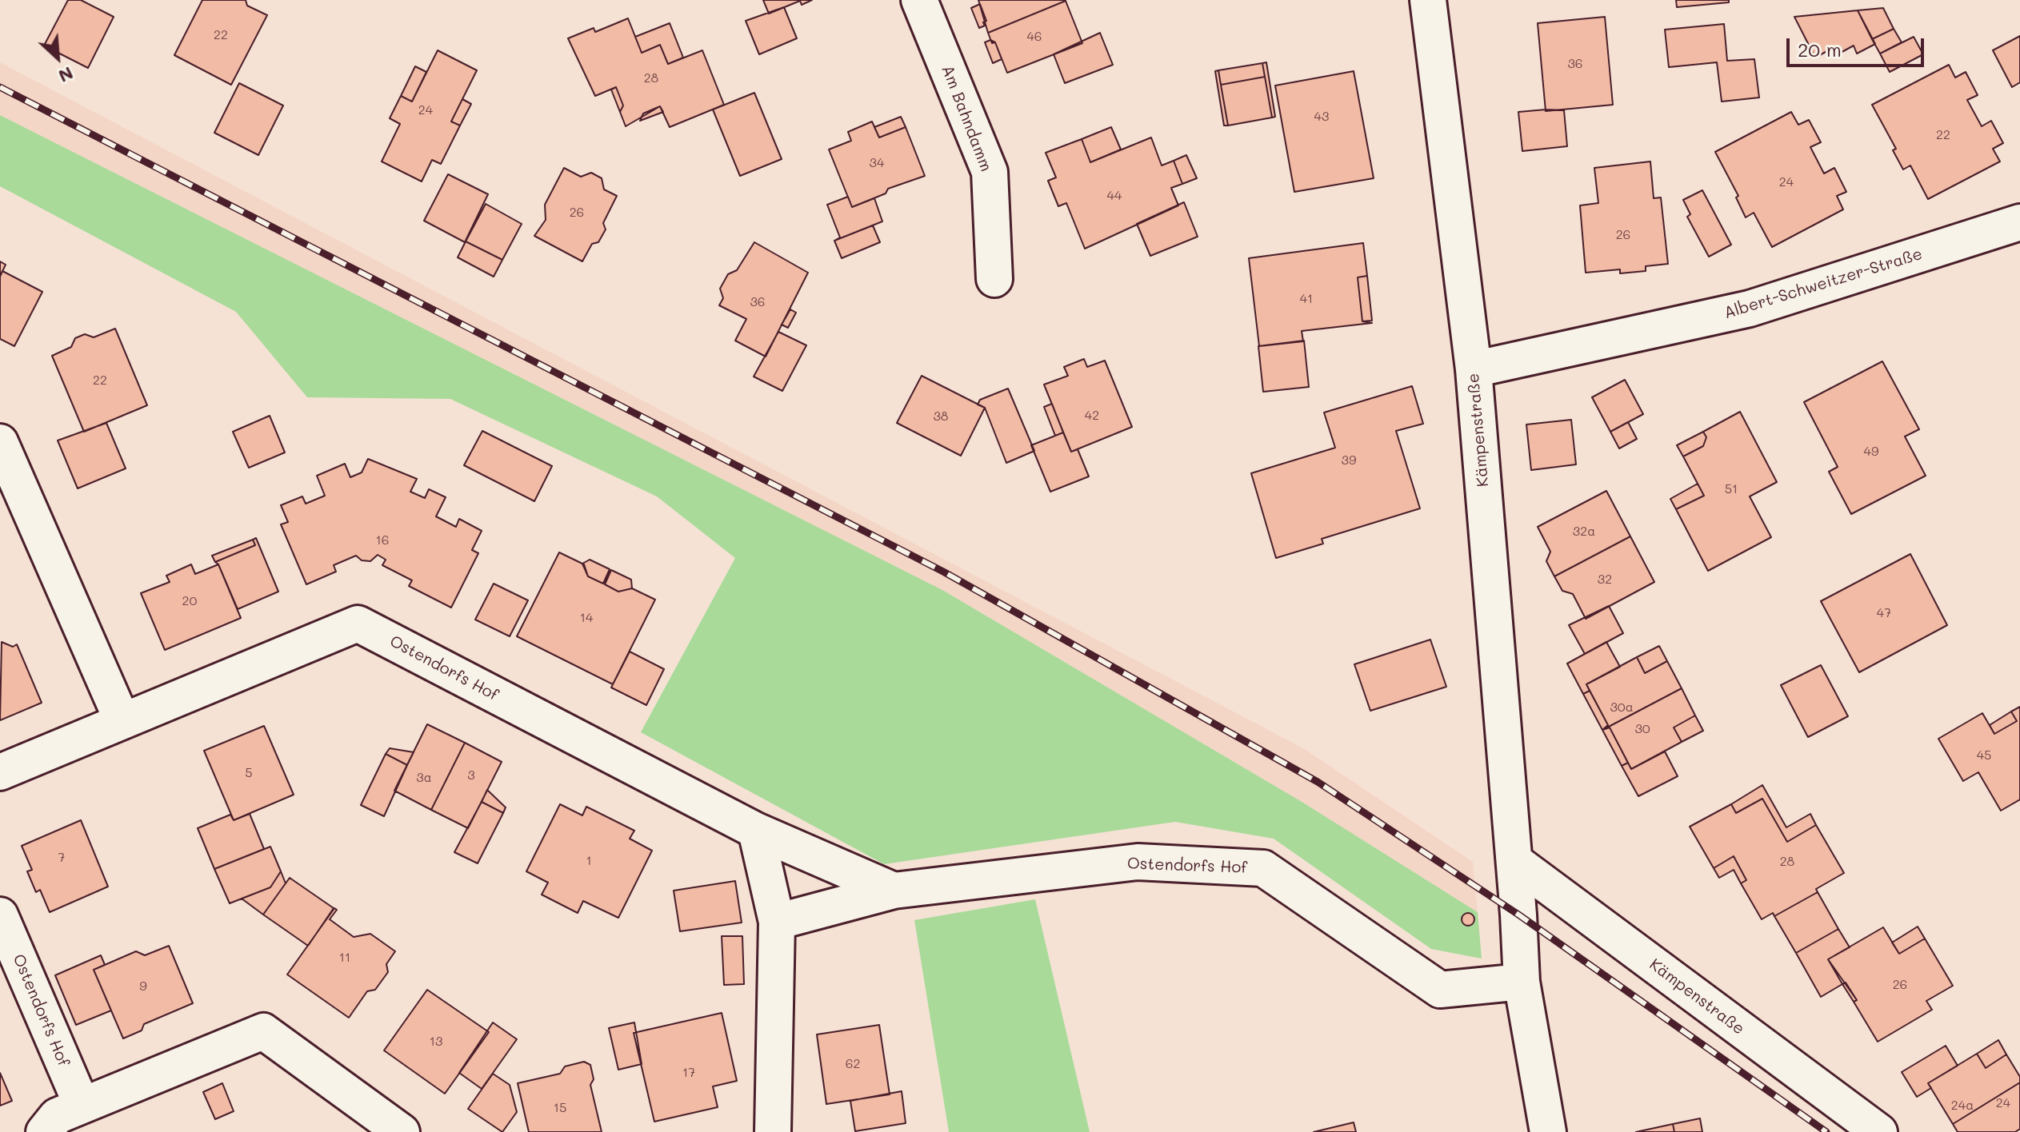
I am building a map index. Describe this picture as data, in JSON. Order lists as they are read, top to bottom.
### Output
{
  "streets": {
    "street": [
      "Am Bahndamm",
      "Albert-Schweitzer-Straße",
      "Kämpenstraße",
      "Ostendorfs Hof"
    ]
  },
  "crossings": [
    ["Albert-Schweitzer-Straße", "Kämpenstraße"],
    ["Kämpenstraße", "Ostendorfs Hof"]
  ],
  "house_numbers": [
    "22",
    "46",
    "36",
    "28",
    "24",
    "43",
    "22",
    "34",
    "24",
    "44",
    "26",
    "26",
    "41",
    "36",
    "22",
    "42",
    "38",
    "49",
    "39",
    "51",
    "32a",
    "16",
    "32",
    "20",
    "47",
    "14",
    "30a",
    "30",
    "45",
    "5",
    "3",
    "3a",
    "7",
    "1",
    "28",
    "11",
    "26",
    "9",
    "13",
    "62",
    "17",
    "24",
    "24a",
    "15"
  ],
  "scale_bar": "20 m",
  "north": "bottom right"
}
